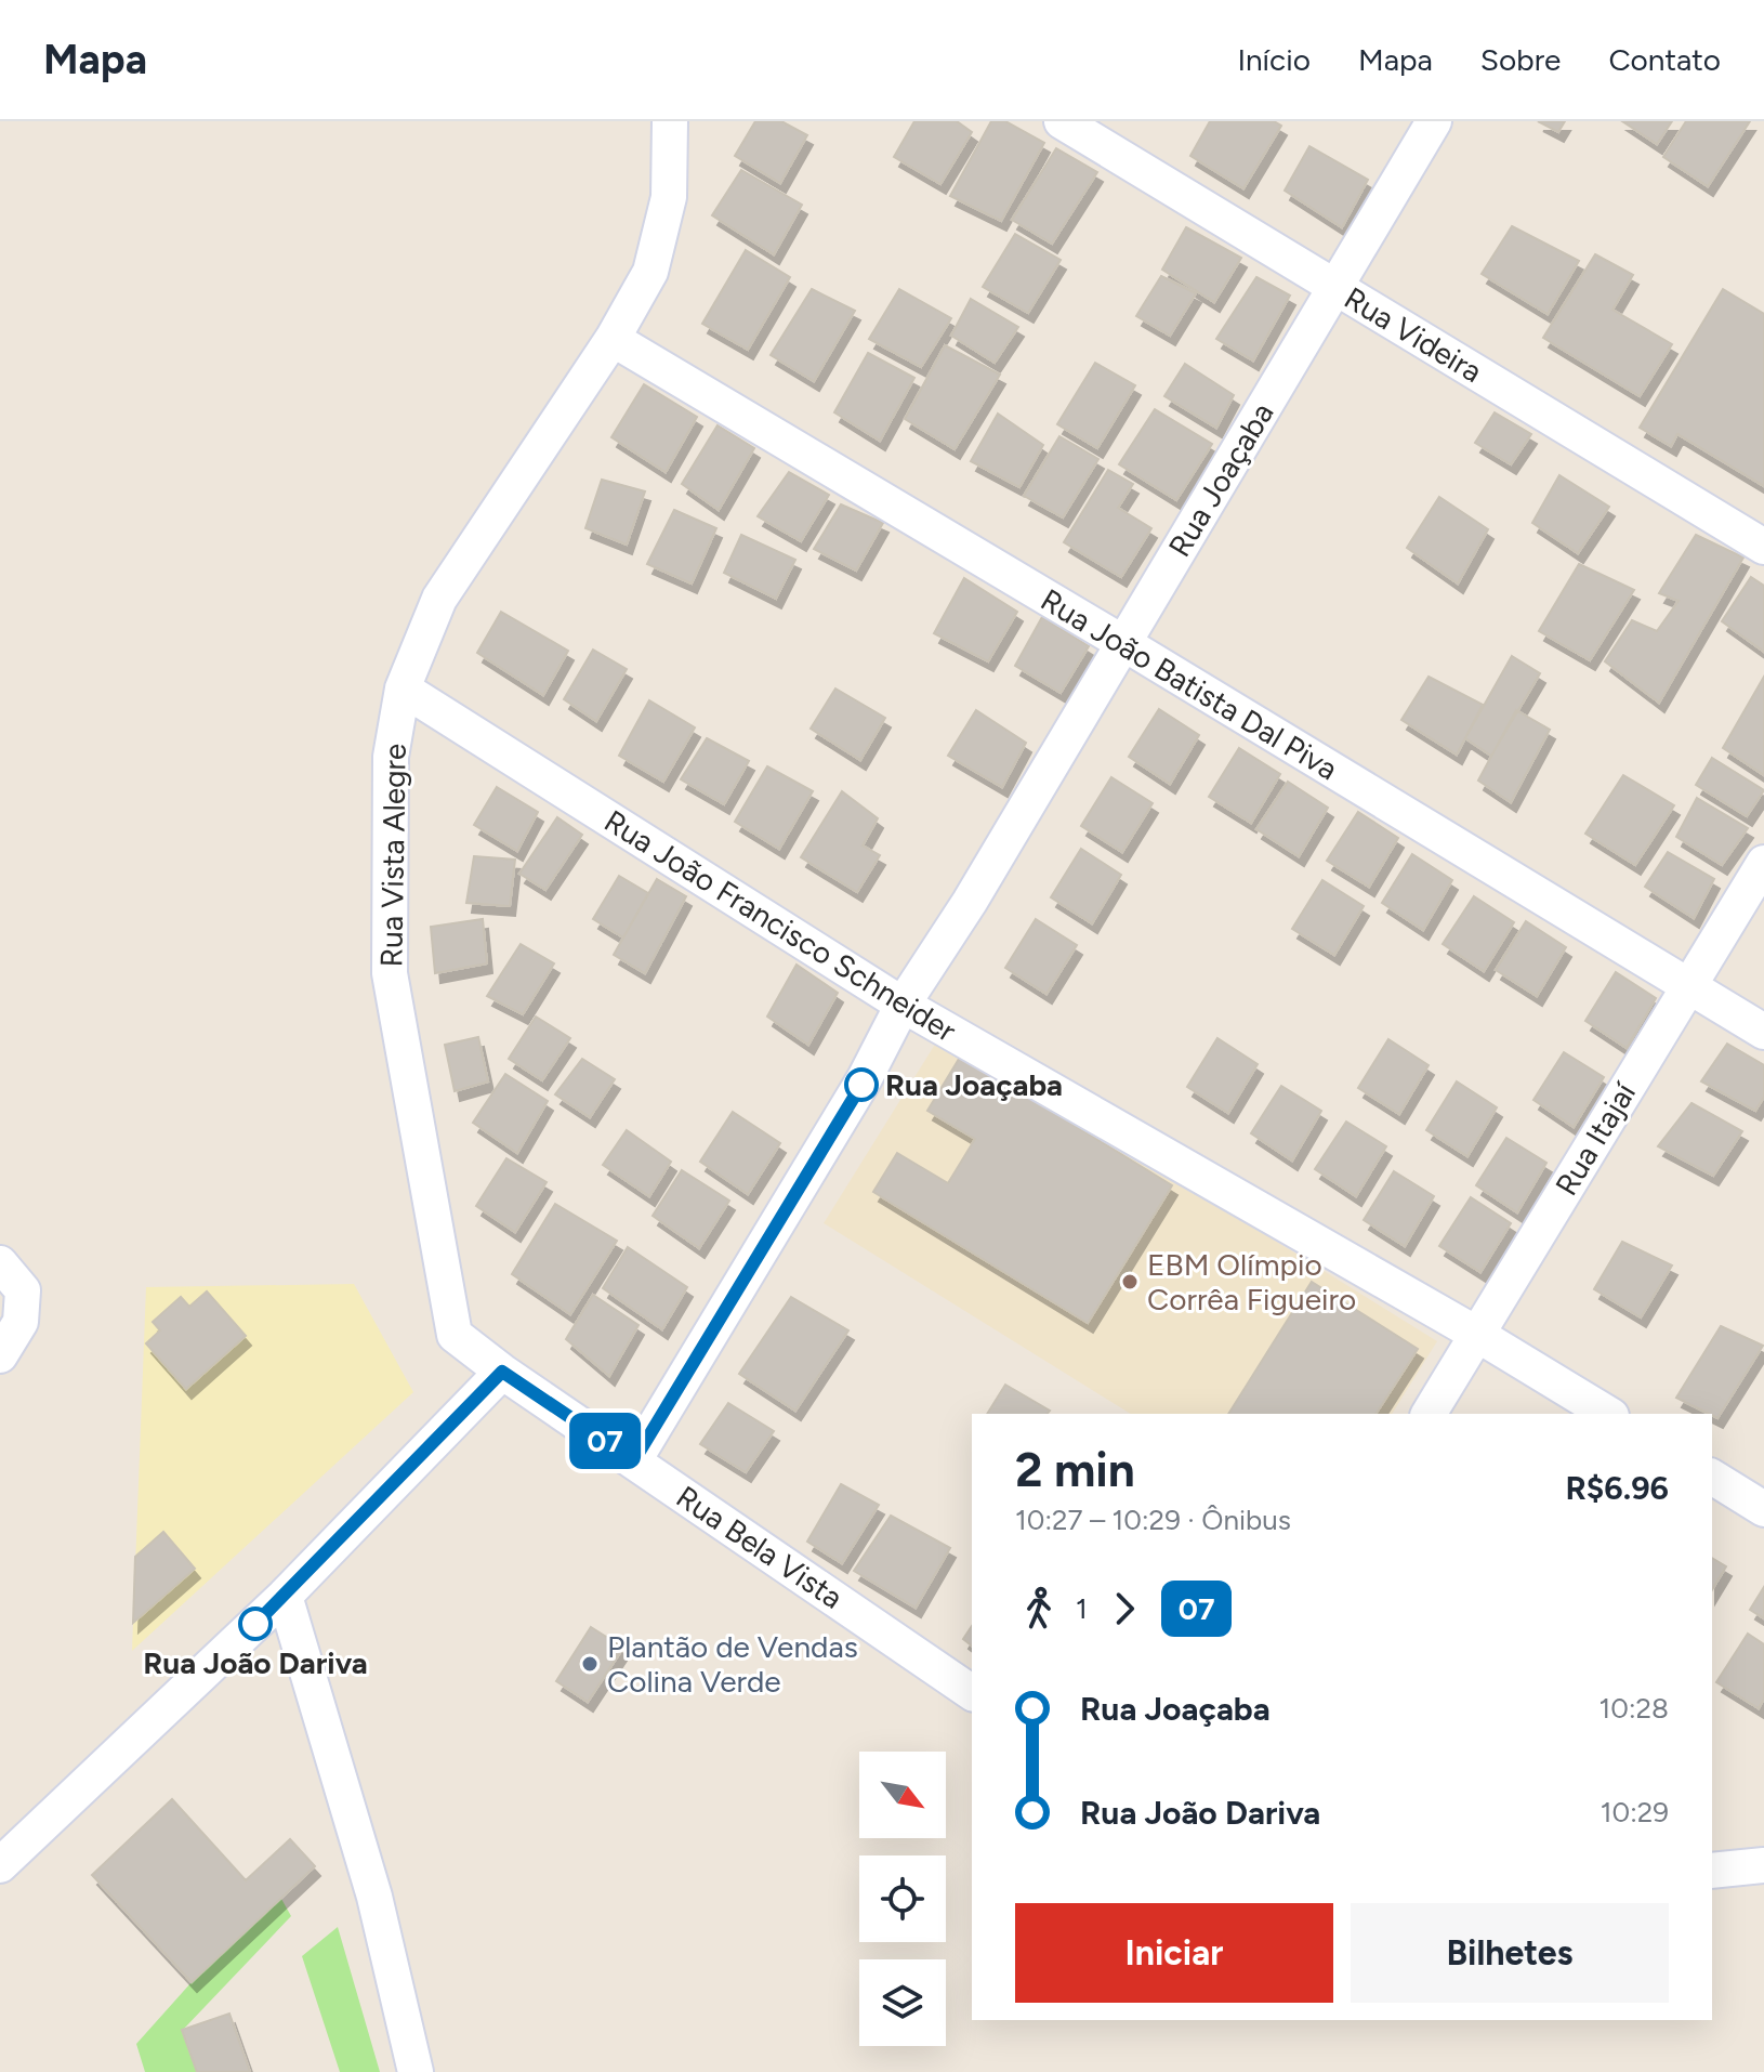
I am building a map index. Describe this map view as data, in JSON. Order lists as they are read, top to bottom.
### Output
{
  "streets": {
    "street": [
      "Rua Videira",
      "Rua Joaçaba",
      "Rua João Batista Dal Piva",
      "Rua Vista Alegre",
      "Rua João Francisco Schneider",
      "Rua Itajaí",
      "Rua Bela Vista"
    ]
  },
  "crossings": [
    ["Rua Videira", "Rua Joaçaba"],
    ["Rua Joaçaba", "Rua João Batista Dal Piva"],
    ["Rua Joaçaba", "Rua João Francisco Schneider"],
    ["Rua Joaçaba", "Rua Bela Vista"],
    ["Rua João Batista Dal Piva", "Rua Vista Alegre"],
    ["Rua João Batista Dal Piva", "Rua Itajaí"],
    ["Rua Vista Alegre", "Rua João Francisco Schneider"],
    ["Rua Vista Alegre", "Rua Bela Vista"],
    ["Rua João Francisco Schneider", "Rua Itajaí"]
  ],
  "places": [
    "Rua Joaçaba",
    "EBM Olímpio Corrêa Figueiro",
    "Rua João Dariva",
    "Plantão de Vendas Colina Verde"
  ],
  "lines": ["bus line 07"],
  "north": "bottom right",
  "page": {
    "header": "Mapa",
    "nav": [
      "Início",
      "Mapa",
      "Sobre",
      "Contato"
    ],
    "on_map": "07",
    "heading": ["2 min", "10:27 – 10:29 · Ônibus", "R$6.96"],
    "legs": ["1", "07"],
    "list": [
      {
        "name": "Rua Joaçaba",
        "value": "10:28"
      },
      {
        "name": "Rua João Dariva",
        "value": "10:29"
      }
    ],
    "buttons": ["Iniciar", "Bilhetes"]
  }
}
